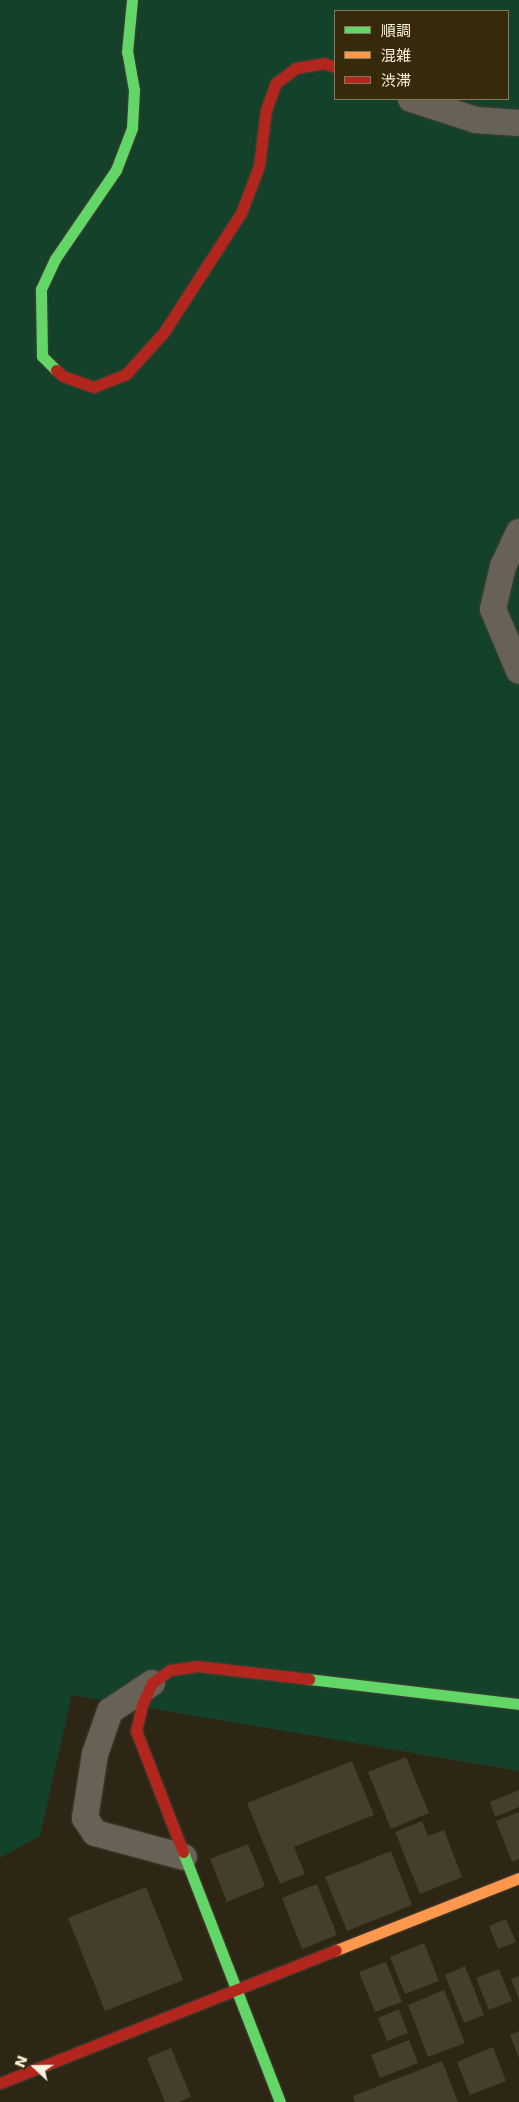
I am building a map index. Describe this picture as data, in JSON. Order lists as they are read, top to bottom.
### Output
{
  "legend": ["順調", "混雑", "渋滞"],
  "north": "left"
}
